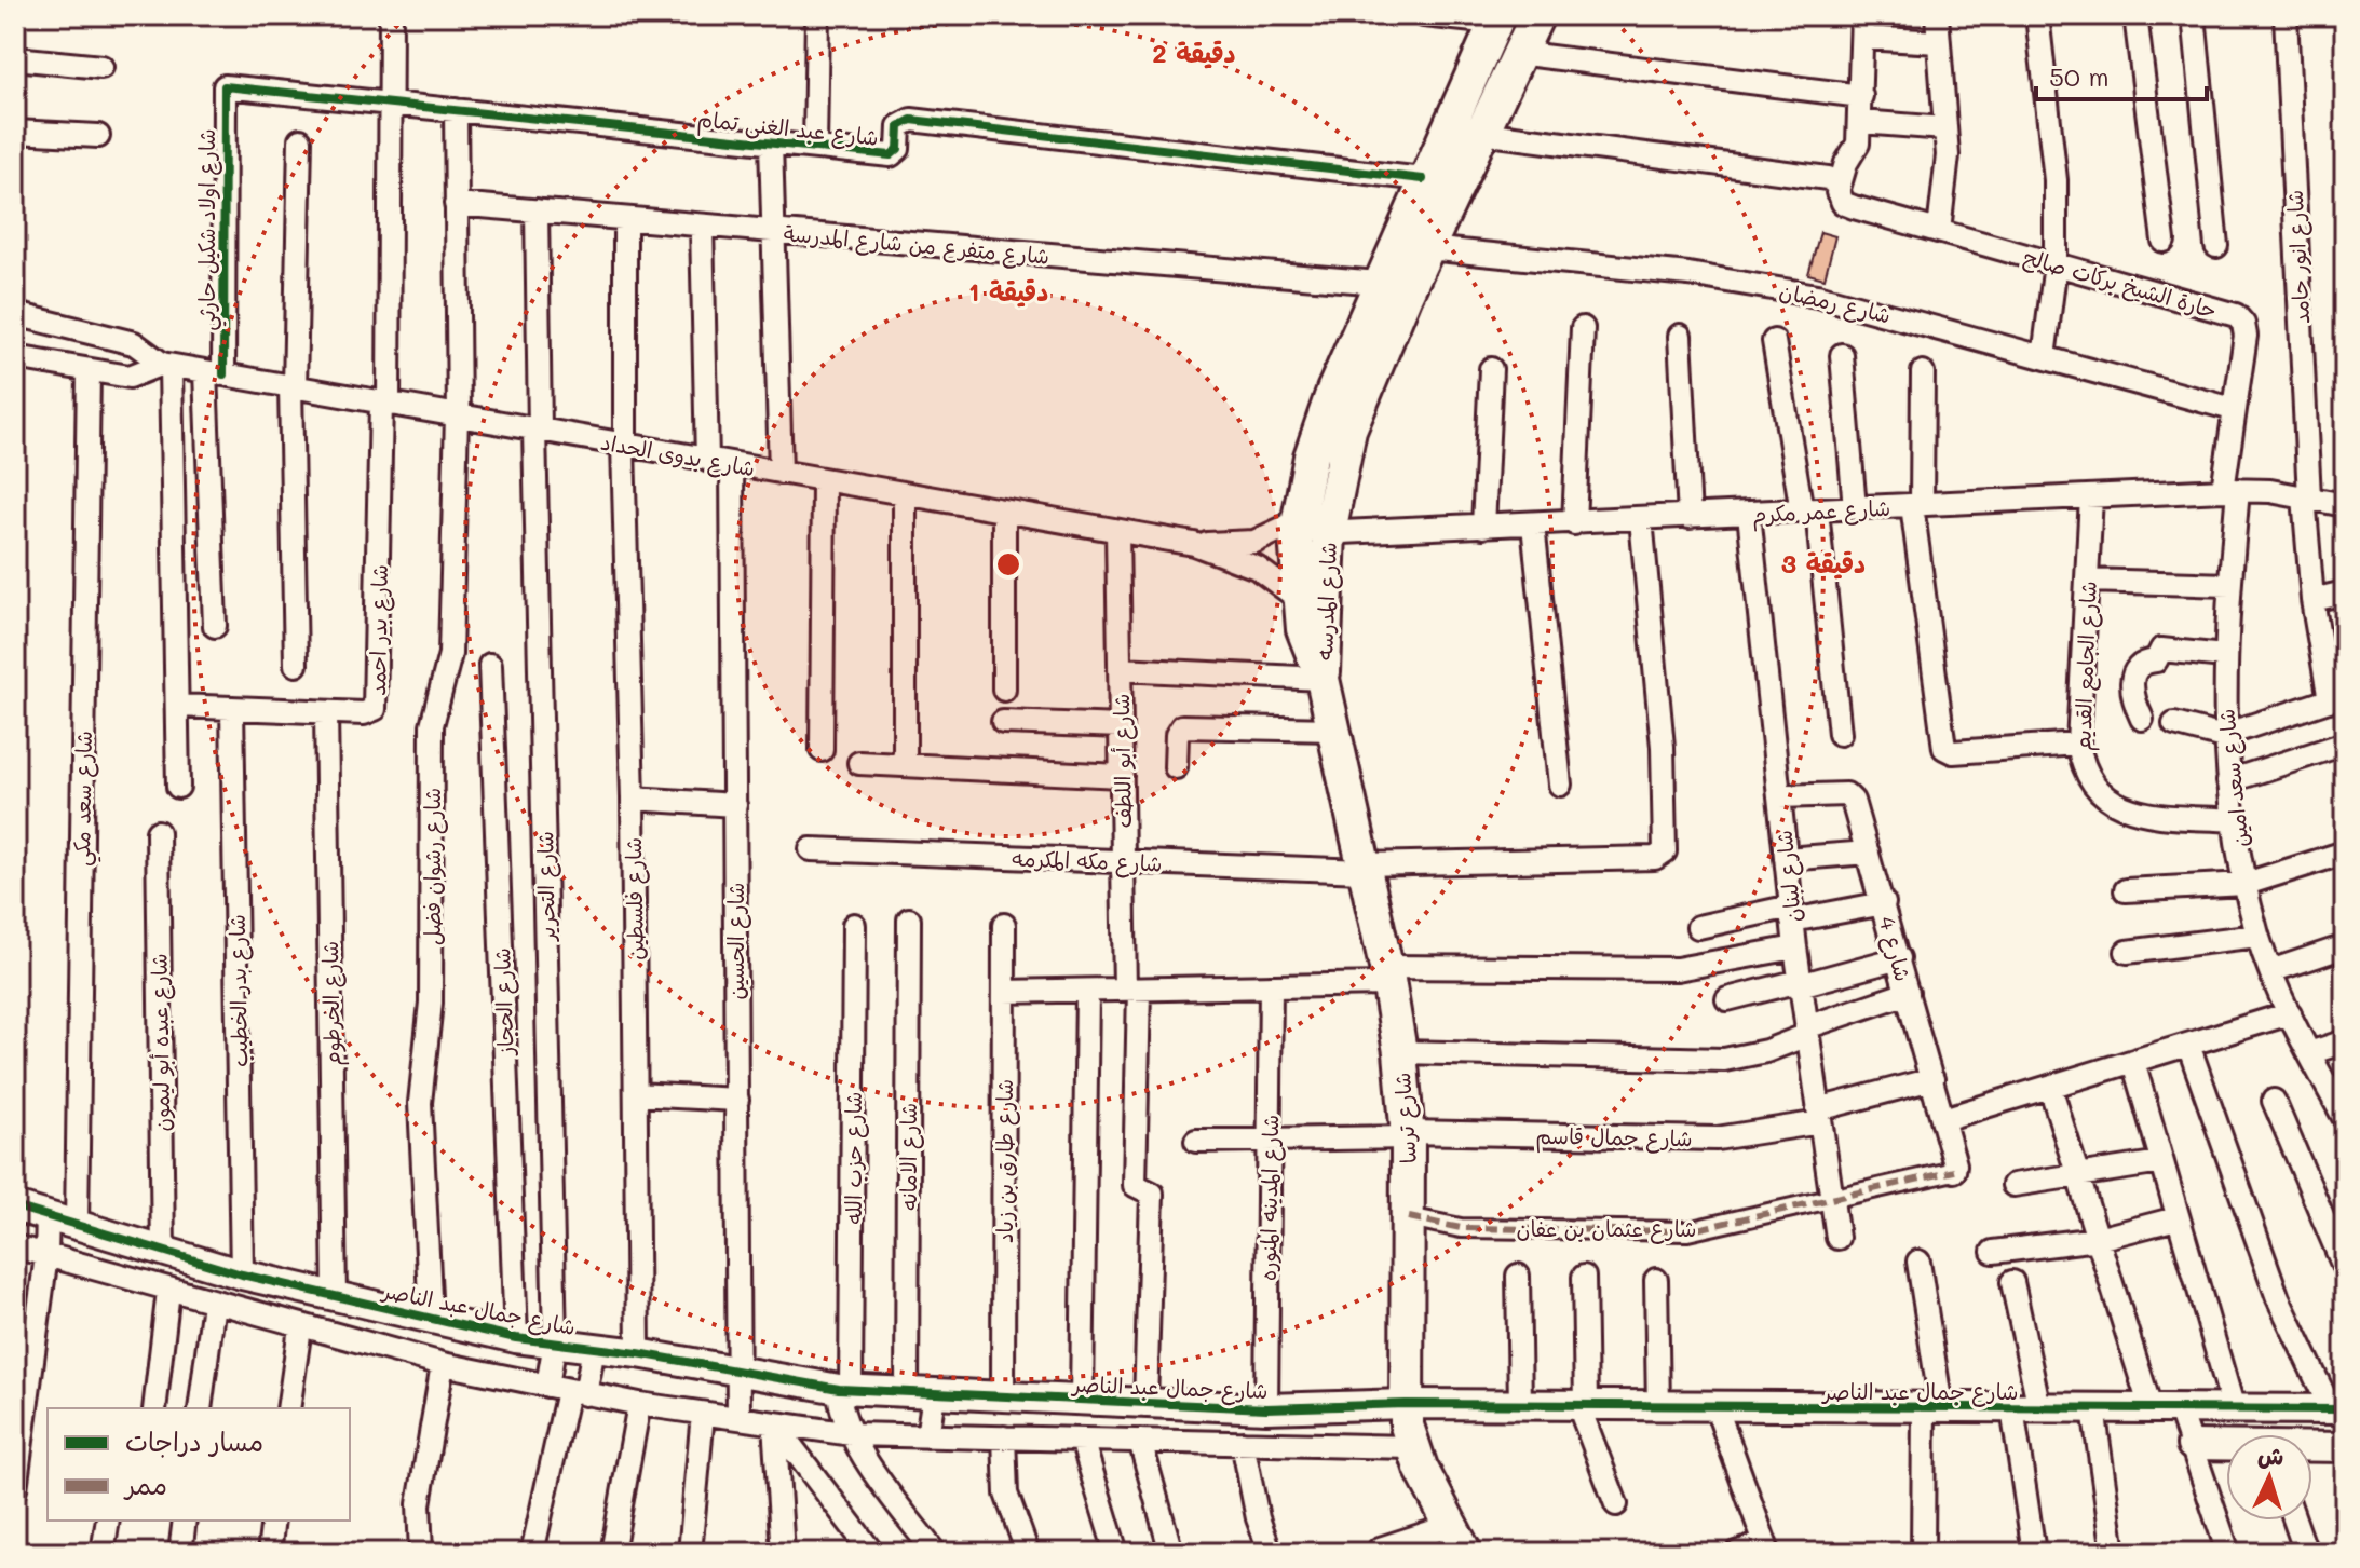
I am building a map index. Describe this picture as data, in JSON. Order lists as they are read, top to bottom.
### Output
{
  "streets": {
    "main road": ["شارع المدرسه", "شارع ترسا"],
    "street": [
      "شارع عبد الغنى تمام",
      "شارع اولاد شكيل حارثي",
      "شارع متفرع من شارع المدرسة",
      "شارع انور حامد",
      "حارة الشيخ بركات صالح",
      "شارع رمضان",
      "شارع بدوى الحداد",
      "شارع عمر مكرم",
      "شارع بدر احمد",
      "شارع الجامع القديم",
      "شارع أبو اللطف",
      "شارع سعد امين",
      "شارع سعد مكي",
      "شارع مكه المكرمه",
      "شارع رشوان فضل",
      "شارع لبنان",
      "شارع التحرير",
      "شارع فلسطين",
      "شارع الحسين",
      "شارع 4",
      "شارع بدر الخطيب",
      "شارع الحجاز",
      "شارع الخرطوم",
      "شارع عبده أبو ليمون",
      "شارع جمال قاسم",
      "شارع الامانه",
      "شارع حزب الله",
      "شارع طارق بن زياد",
      "شارع المدينه المنوره",
      "شارع عثمان بن عفان",
      "شارع جمال عبد الناصر"
    ]
  },
  "crossings": [
    ["شارع عبد الغنى تمام", "شارع اولاد شكيل حارثي"],
    ["شارع عبد الغنى تمام", "شارع المدرسه"],
    ["شارع عبد الغنى تمام", "شارع رشوان فضل"],
    ["شارع اولاد شكيل حارثي", "شارع بدوى الحداد"],
    ["شارع متفرع من شارع المدرسة", "شارع المدرسه"],
    ["شارع متفرع من شارع المدرسة", "شارع رشوان فضل"],
    ["شارع متفرع من شارع المدرسة", "شارع التحرير"],
    ["شارع متفرع من شارع المدرسة", "شارع فلسطين"],
    ["شارع انور حامد", "شارع عمر مكرم"],
    ["حارة الشيخ بركات صالح", "شارع رمضان"],
    ["حارة الشيخ بركات صالح", "شارع عمر مكرم"],
    ["حارة الشيخ بركات صالح", "شارع المدرسه"],
    ["حارة الشيخ بركات صالح", "شارع سعد امين"],
    ["شارع رمضان", "شارع المدرسه"],
    ["شارع بدوى الحداد", "شارع عمر مكرم"],
    ["شارع بدوى الحداد", "شارع المدرسه"],
    ["شارع بدوى الحداد", "شارع بدر احمد"],
    ["شارع بدوى الحداد", "شارع أبو اللطف"],
    ["شارع بدوى الحداد", "شارع رشوان فضل"],
    ["شارع بدوى الحداد", "شارع التحرير"],
    ["شارع بدوى الحداد", "شارع فلسطين"],
    ["شارع بدوى الحداد", "شارع الحسين"],
    ["شارع عمر مكرم", "شارع المدرسه"],
    ["شارع عمر مكرم", "شارع الجامع القديم"],
    ["شارع عمر مكرم", "شارع سعد امين"],
    ["شارع عمر مكرم", "شارع مكه المكرمه"],
    ["شارع عمر مكرم", "شارع لبنان"],
    ["شارع المدرسه", "شارع ترسا"],
    ["شارع بدر احمد", "شارع بدر الخطيب"],
    ["شارع بدر احمد", "شارع الخرطوم"],
    ["شارع الجامع القديم", "شارع سعد امين"],
    ["شارع أبو اللطف", "شارع مكه المكرمه"],
    ["شارع أبو اللطف", "شارع جمال عبد الناصر"],
    ["شارع سعد مكي", "شارع جمال عبد الناصر"],
    ["شارع مكه المكرمه", "شارع ترسا"],
    ["شارع رشوان فضل", "شارع جمال عبد الناصر"],
    ["شارع لبنان", "شارع 4"],
    ["شارع لبنان", "شارع جمال قاسم"],
    ["شارع لبنان", "شارع عثمان بن عفان"],
    ["شارع التحرير", "شارع جمال عبد الناصر"],
    ["شارع فلسطين", "شارع جمال عبد الناصر"],
    ["شارع الحسين", "شارع جمال عبد الناصر"],
    ["شارع 4", "شارع جمال قاسم"],
    ["شارع 4", "شارع عثمان بن عفان"],
    ["شارع بدر الخطيب", "شارع جمال عبد الناصر"],
    ["شارع الحجاز", "شارع جمال عبد الناصر"],
    ["شارع الخرطوم", "شارع جمال عبد الناصر"],
    ["شارع عبده أبو ليمون", "شارع جمال عبد الناصر"],
    ["شارع ترسا", "شارع جمال قاسم"],
    ["شارع ترسا", "شارع عثمان بن عفان"],
    ["شارع ترسا", "شارع جمال عبد الناصر"],
    ["شارع جمال قاسم", "شارع المدينه المنوره"],
    ["شارع الامانه", "شارع جمال عبد الناصر"],
    ["شارع حزب الله", "شارع جمال عبد الناصر"],
    ["شارع طارق بن زياد", "شارع جمال عبد الناصر"],
    ["شارع المدينه المنوره", "شارع جمال عبد الناصر"]
  ],
  "legend": ["مسار دراجات", "ممر"],
  "scale_bar": "50 m",
  "north": "top",
  "rings": ["2 دقيقة", "1 دقيقة", "3 دقيقة"]
}
